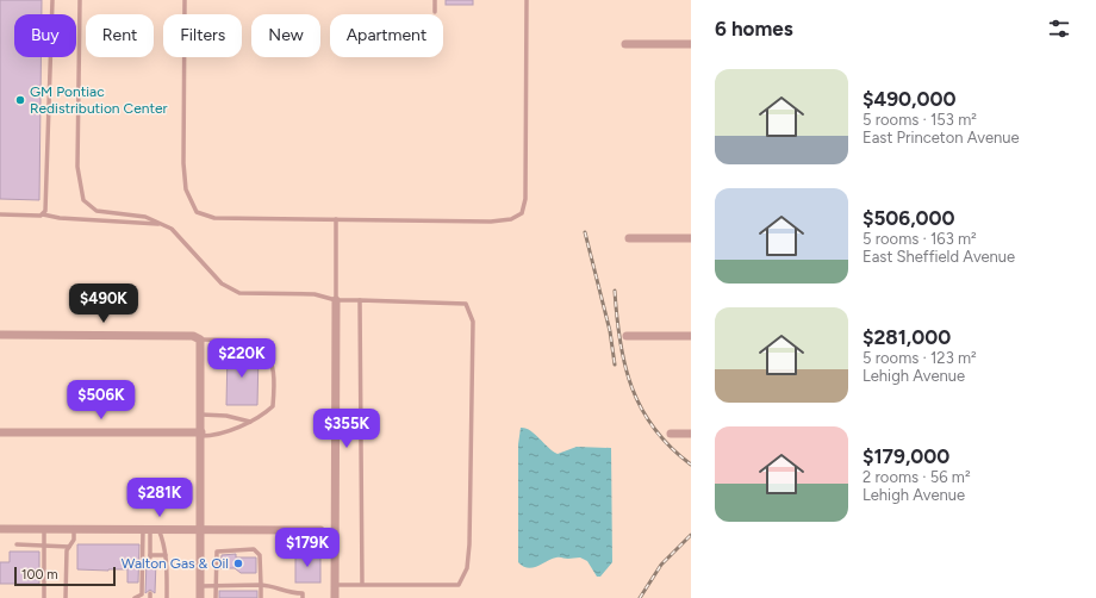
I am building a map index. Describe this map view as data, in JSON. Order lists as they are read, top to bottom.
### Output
{
  "places": ["GM Pontiac Redistribution Center", "Walton Gas & Oil"],
  "scale_bar": "100 m",
  "page": {
    "heading": "6 homes",
    "chip": [
      "Buy",
      "Rent",
      "Filters",
      "New",
      "Apartment"
    ],
    "list": [
      {
        "name": "$490,000",
        "note": "5 rooms · 153 m² · East Princeton Avenue"
      },
      {
        "name": "$506,000",
        "note": "5 rooms · 163 m² · East Sheffield Avenue"
      },
      {
        "name": "$281,000",
        "note": "5 rooms · 123 m² · Lehigh Avenue"
      },
      {
        "name": "$179,000",
        "note": "2 rooms · 56 m² · Lehigh Avenue"
      }
    ],
    "price": [
      "$490K",
      "$220K",
      "$506K",
      "$355K",
      "$281K",
      "$179K"
    ],
    "scale": "100 m"
  }
}
